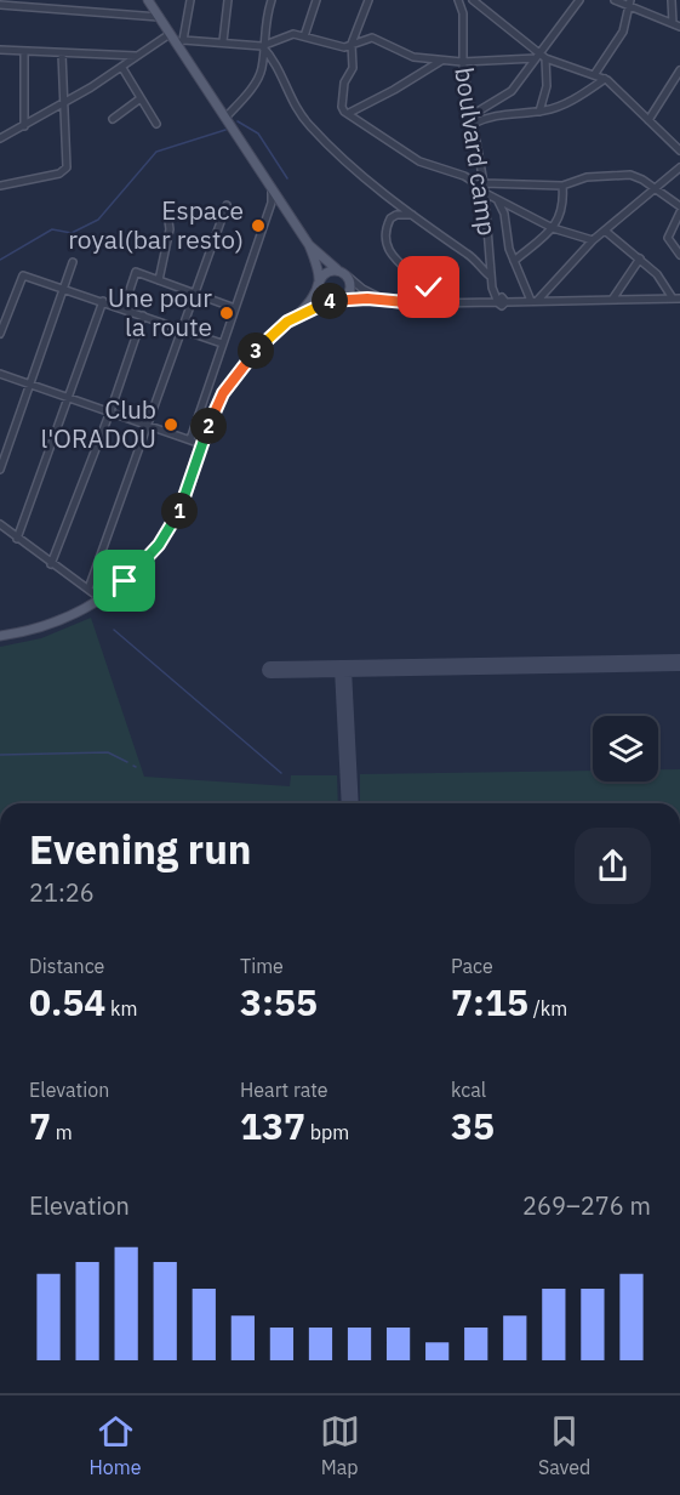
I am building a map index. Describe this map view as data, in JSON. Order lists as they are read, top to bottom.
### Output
{
  "streets": {
    "street": ["boulvard camp"]
  },
  "places": ["Espace royal(bar resto)", "Une pour la route", "Club l'ORADOU"],
  "page": {
    "pins": [
      "4",
      "3",
      "2",
      "1"
    ],
    "heading": ["Evening run", "21:26"],
    "stats": [
      ["Distance", "0.54 km"],
      ["Time", "3:55"],
      ["Pace", "7:15 /km"],
      ["Elevation", "7 m"],
      ["Heart rate", "137 bpm"],
      ["kcal", "35"]
    ],
    "chart": ["Elevation", "269–276 m"],
    "tabs": ["Home", "Map", "Saved"]
  }
}
